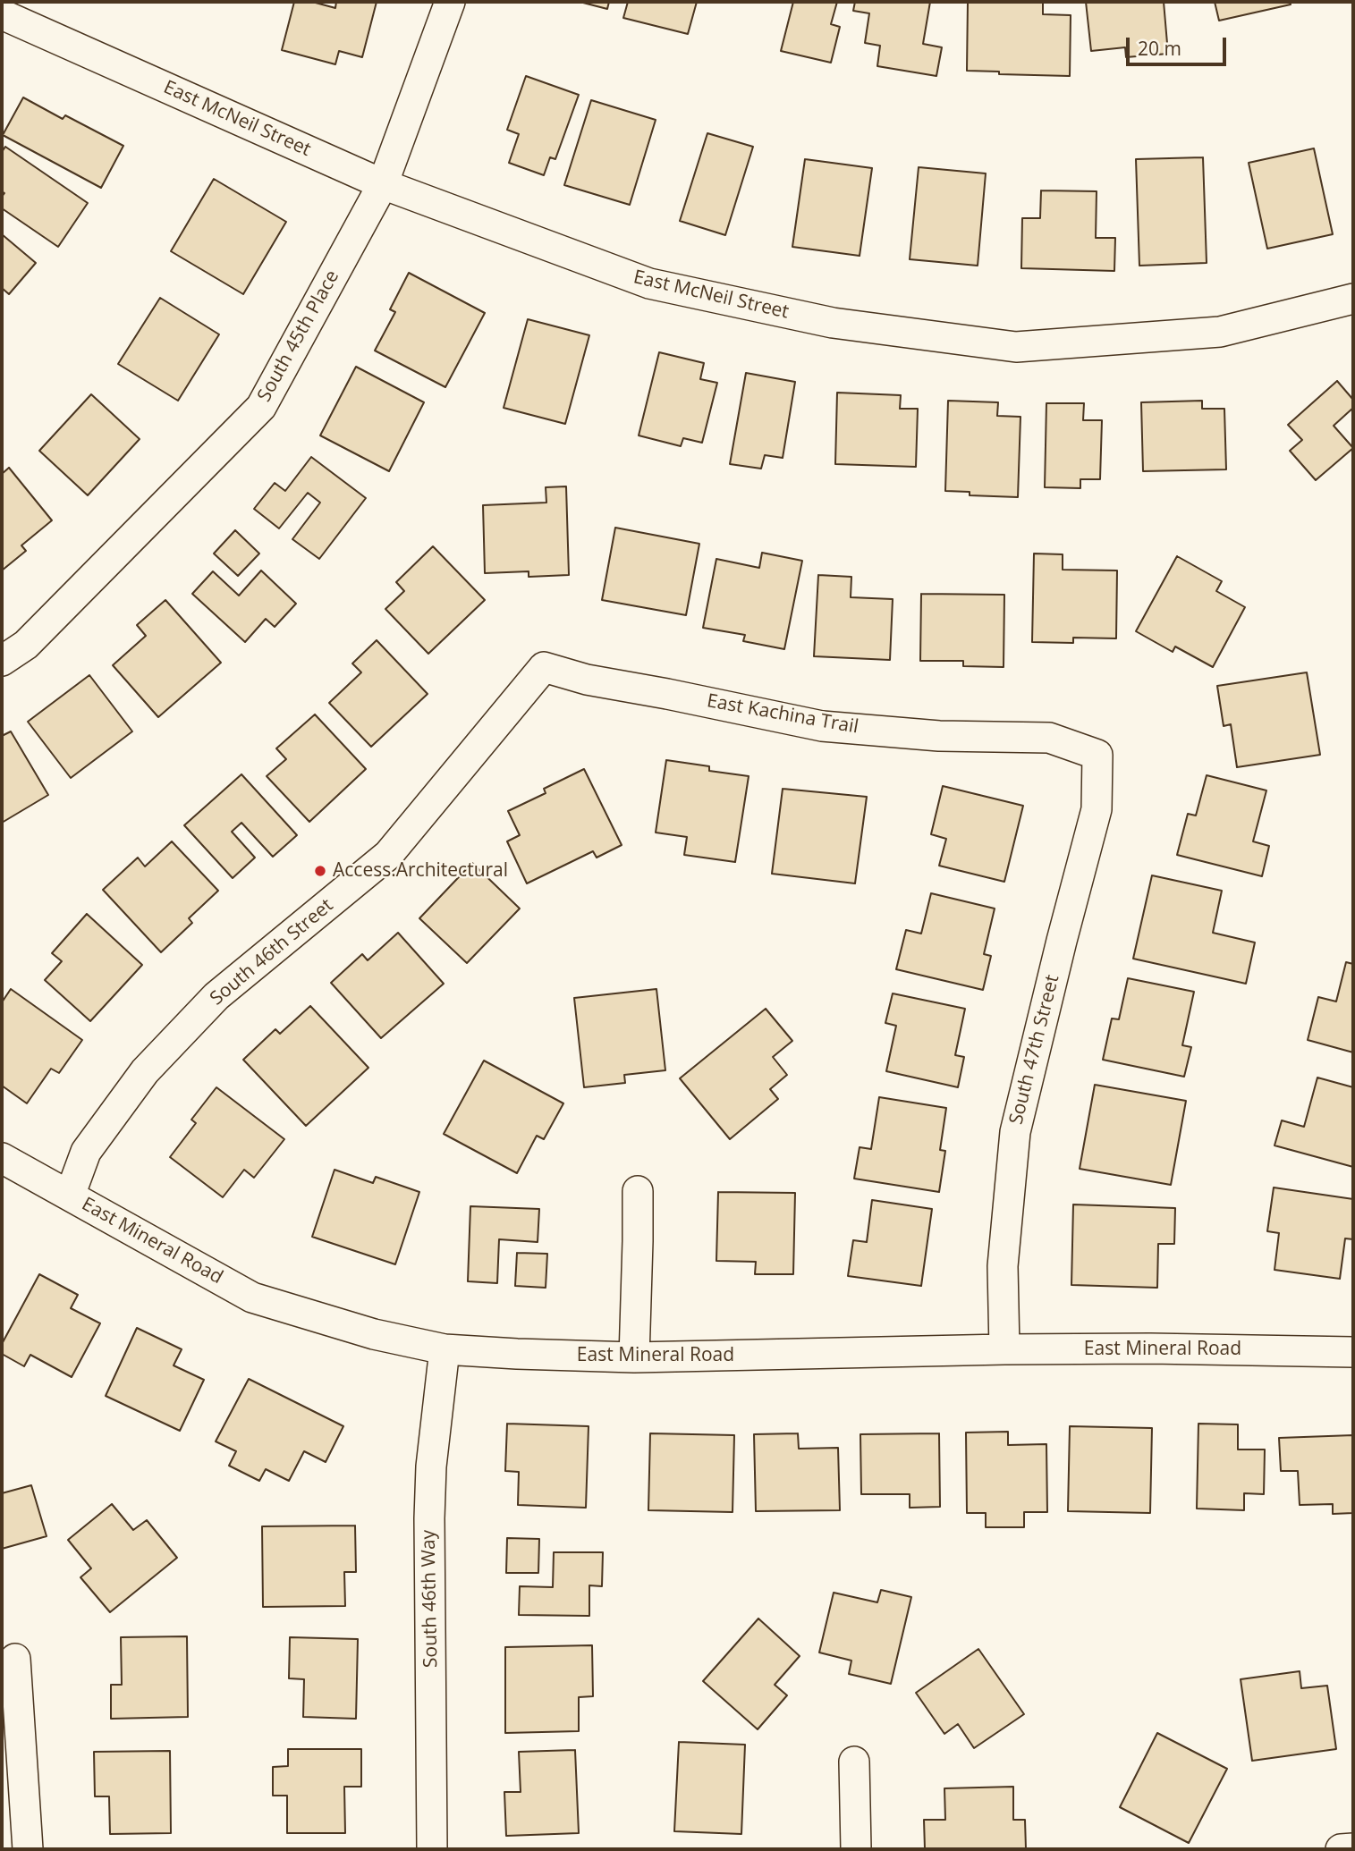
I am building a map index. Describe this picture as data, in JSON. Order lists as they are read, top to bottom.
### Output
{
  "streets": {
    "street": [
      "East McNeil Street",
      "South 45th Place",
      "East Kachina Trail",
      "South 46th Street",
      "South 47th Street",
      "East Mineral Road",
      "South 46th Way"
    ]
  },
  "crossings": [
    ["East McNeil Street", "South 45th Place"],
    ["East Kachina Trail", "South 46th Street"],
    ["East Kachina Trail", "South 47th Street"],
    ["South 46th Street", "East Mineral Road"],
    ["South 47th Street", "East Mineral Road"],
    ["East Mineral Road", "South 46th Way"]
  ],
  "places": ["Access.Architectural"],
  "scale_bar": "20 m"
}
